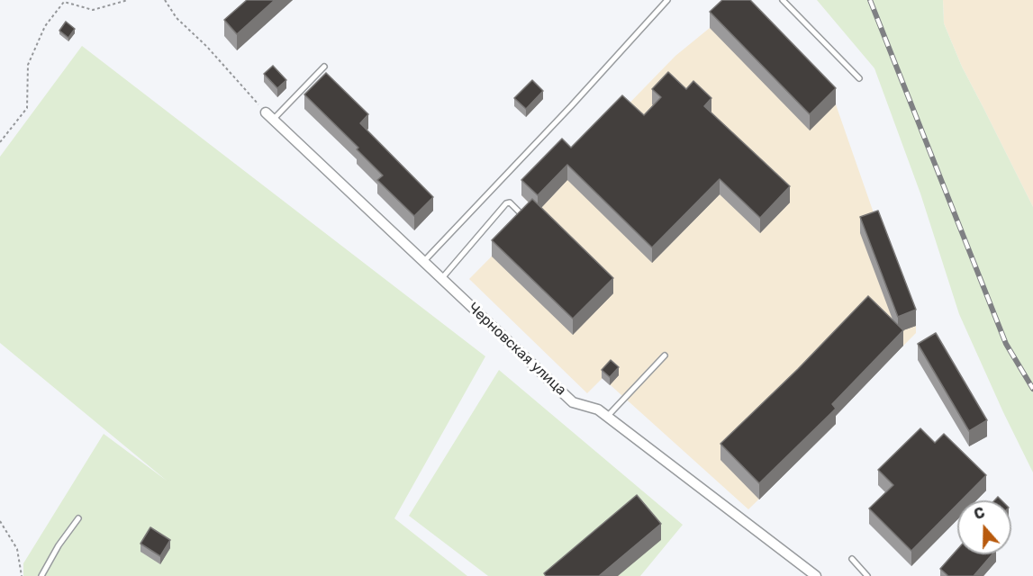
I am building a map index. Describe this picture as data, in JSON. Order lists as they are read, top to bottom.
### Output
{
  "streets": {
    "street": ["Черновская улица"]
  },
  "north": "top"
}
